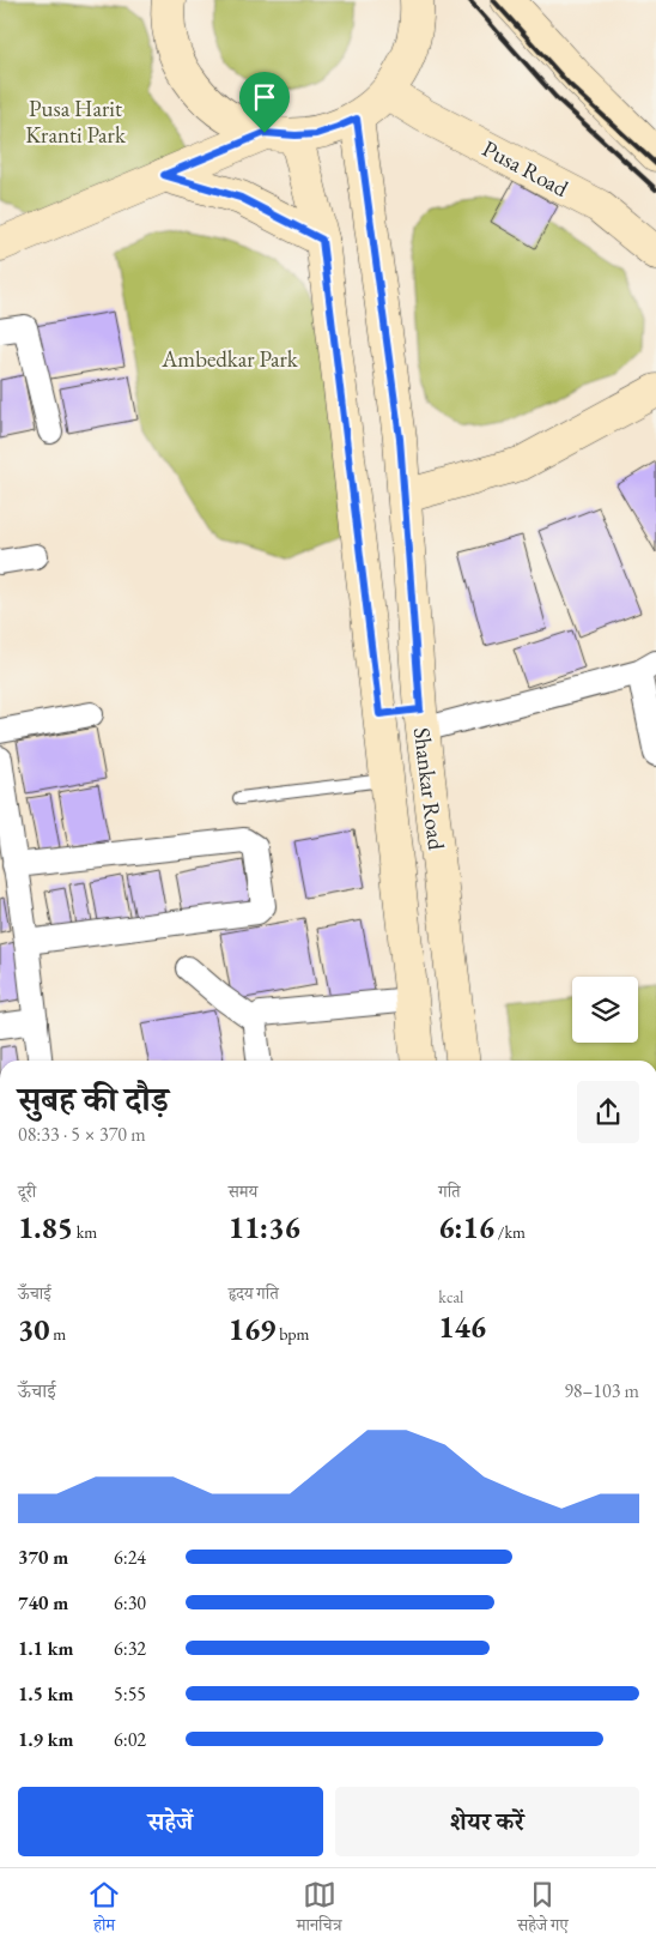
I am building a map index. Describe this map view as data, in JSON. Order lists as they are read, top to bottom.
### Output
{
  "streets": {
    "main road": ["Pusa Road", "Shankar Road"]
  },
  "parks": ["Pusa Harit Kranti Park", "Ambedkar Park"],
  "page": {
    "heading": ["सुबह की दौड़", "08:33 · 5 × 370 m"],
    "stats": [
      ["दूरी", "1.85 km"],
      ["समय", "11:36"],
      ["गति", "6:16 /km"],
      ["ऊँचाई", "30 m"],
      ["हृदय गति", "169 bpm"],
      ["kcal", "146"]
    ],
    "chart": ["ऊँचाई", "98–103 m"],
    "list": [
      {
        "name": "370 m",
        "note": "6:24"
      },
      {
        "name": "740 m",
        "note": "6:30"
      },
      {
        "name": "1.1 km",
        "note": "6:32"
      },
      {
        "name": "1.5 km",
        "note": "5:55"
      },
      {
        "name": "1.9 km",
        "note": "6:02"
      }
    ],
    "buttons": ["सहेजें", "शेयर करें"],
    "tabs": ["होम", "मानचित्र", "सहेजे गए"]
  }
}
